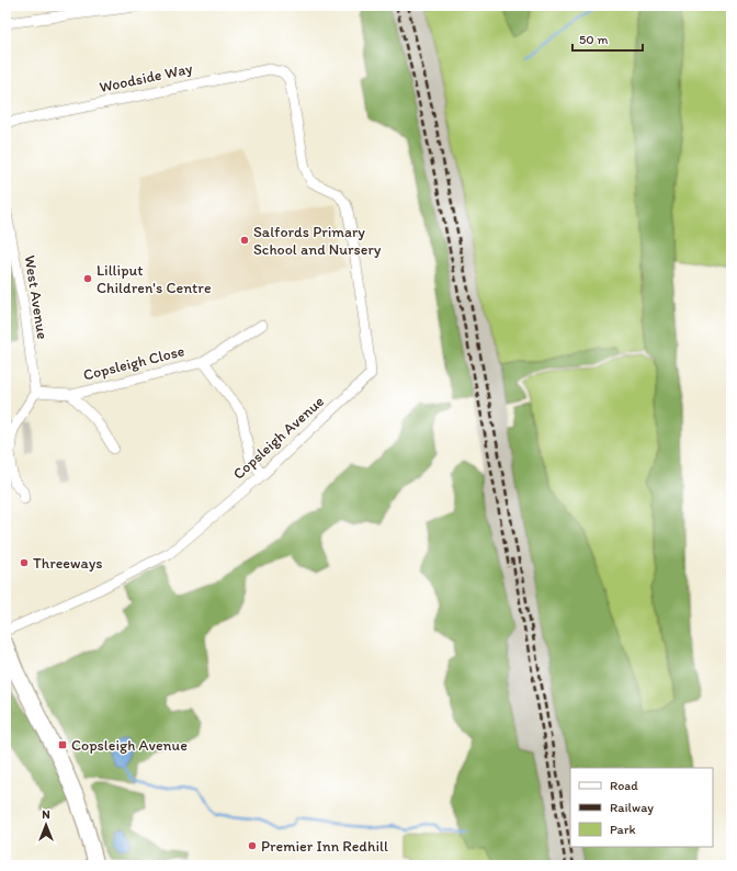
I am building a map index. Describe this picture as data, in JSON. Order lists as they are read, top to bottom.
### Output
{
  "streets": {
    "street": [
      "Woodside Way",
      "West Avenue",
      "Copsleigh Close",
      "Copsleigh Avenue"
    ]
  },
  "crossings": [
    ["Woodside Way", "Copsleigh Avenue"],
    ["West Avenue", "Copsleigh Close"],
    ["Copsleigh Close", "Copsleigh Avenue"]
  ],
  "places": {
    "other": [
      "Salfords Primary School and Nursery",
      "Lilliput Children's Centre",
      "Threeways",
      "Premier Inn Redhill"
    ],
    "transit": ["Copsleigh Avenue"]
  },
  "legend": ["Road", "Railway", "Park"],
  "scale_bar": "50 m",
  "north": "top"
}
